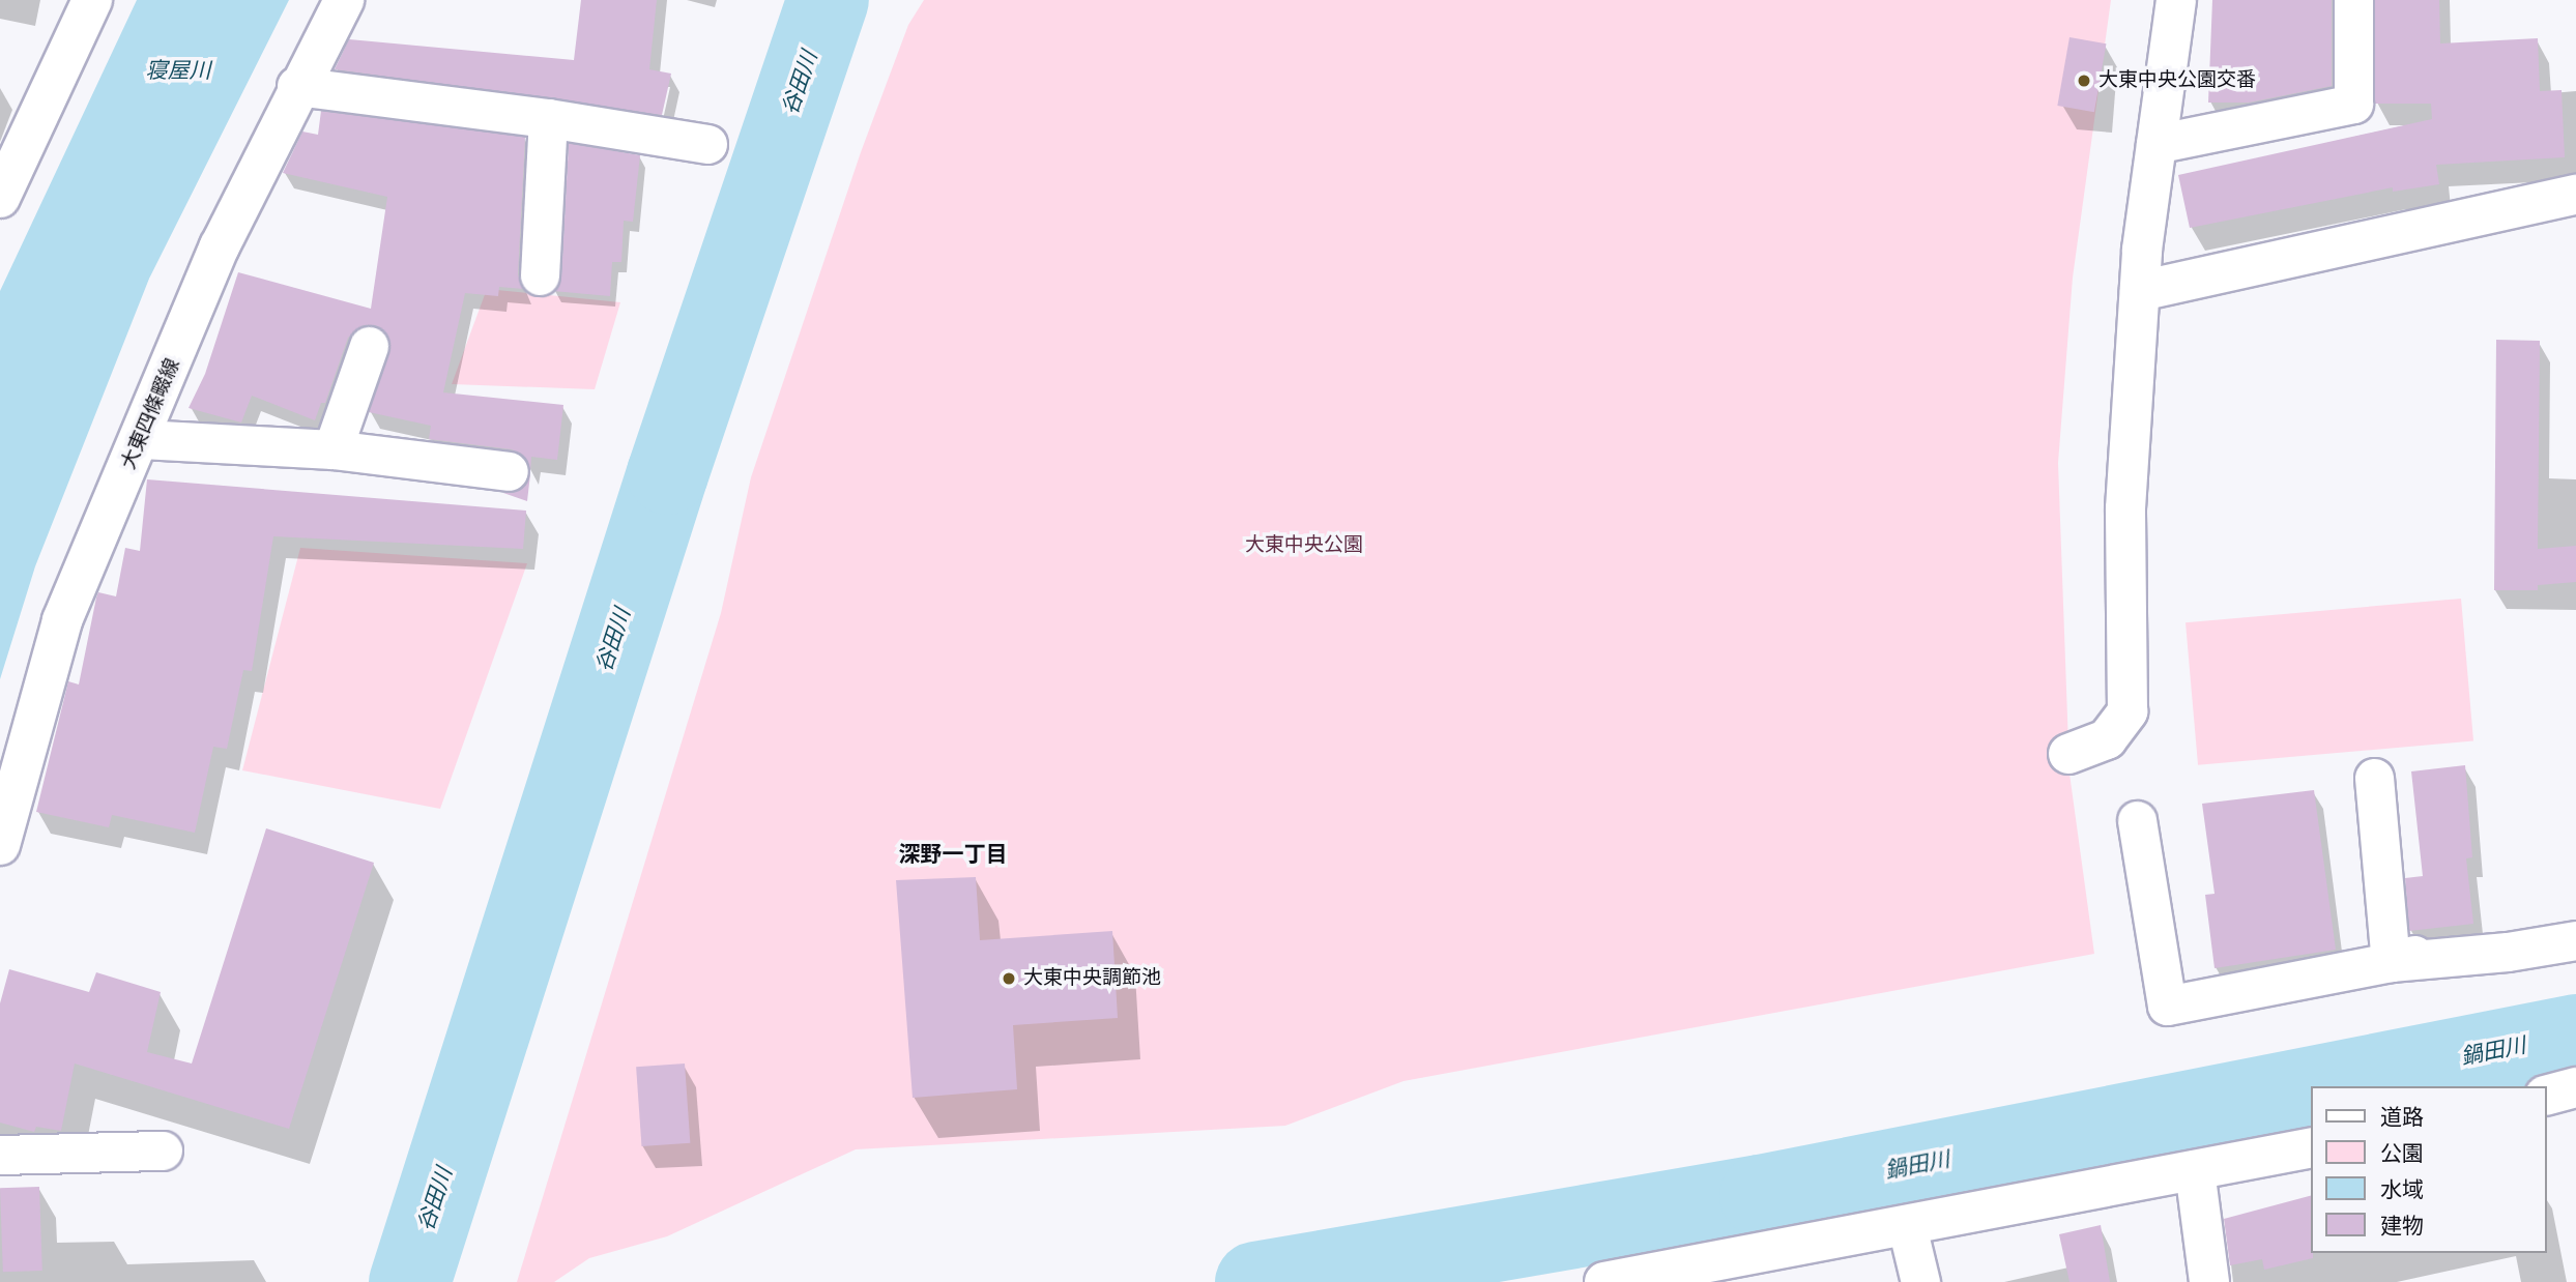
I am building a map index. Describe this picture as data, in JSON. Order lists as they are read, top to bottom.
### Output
{
  "streets": {
    "street": ["大東四條畷線"]
  },
  "districts": ["深野一丁目"],
  "water": ["寝屋川", "谷田川", "鍋田川"],
  "parks": ["大東中央公園"],
  "places": ["大東中央公園交番", "大東中央調節池"],
  "legend": [
    "道路",
    "公園",
    "水域",
    "建物"
  ]
}
